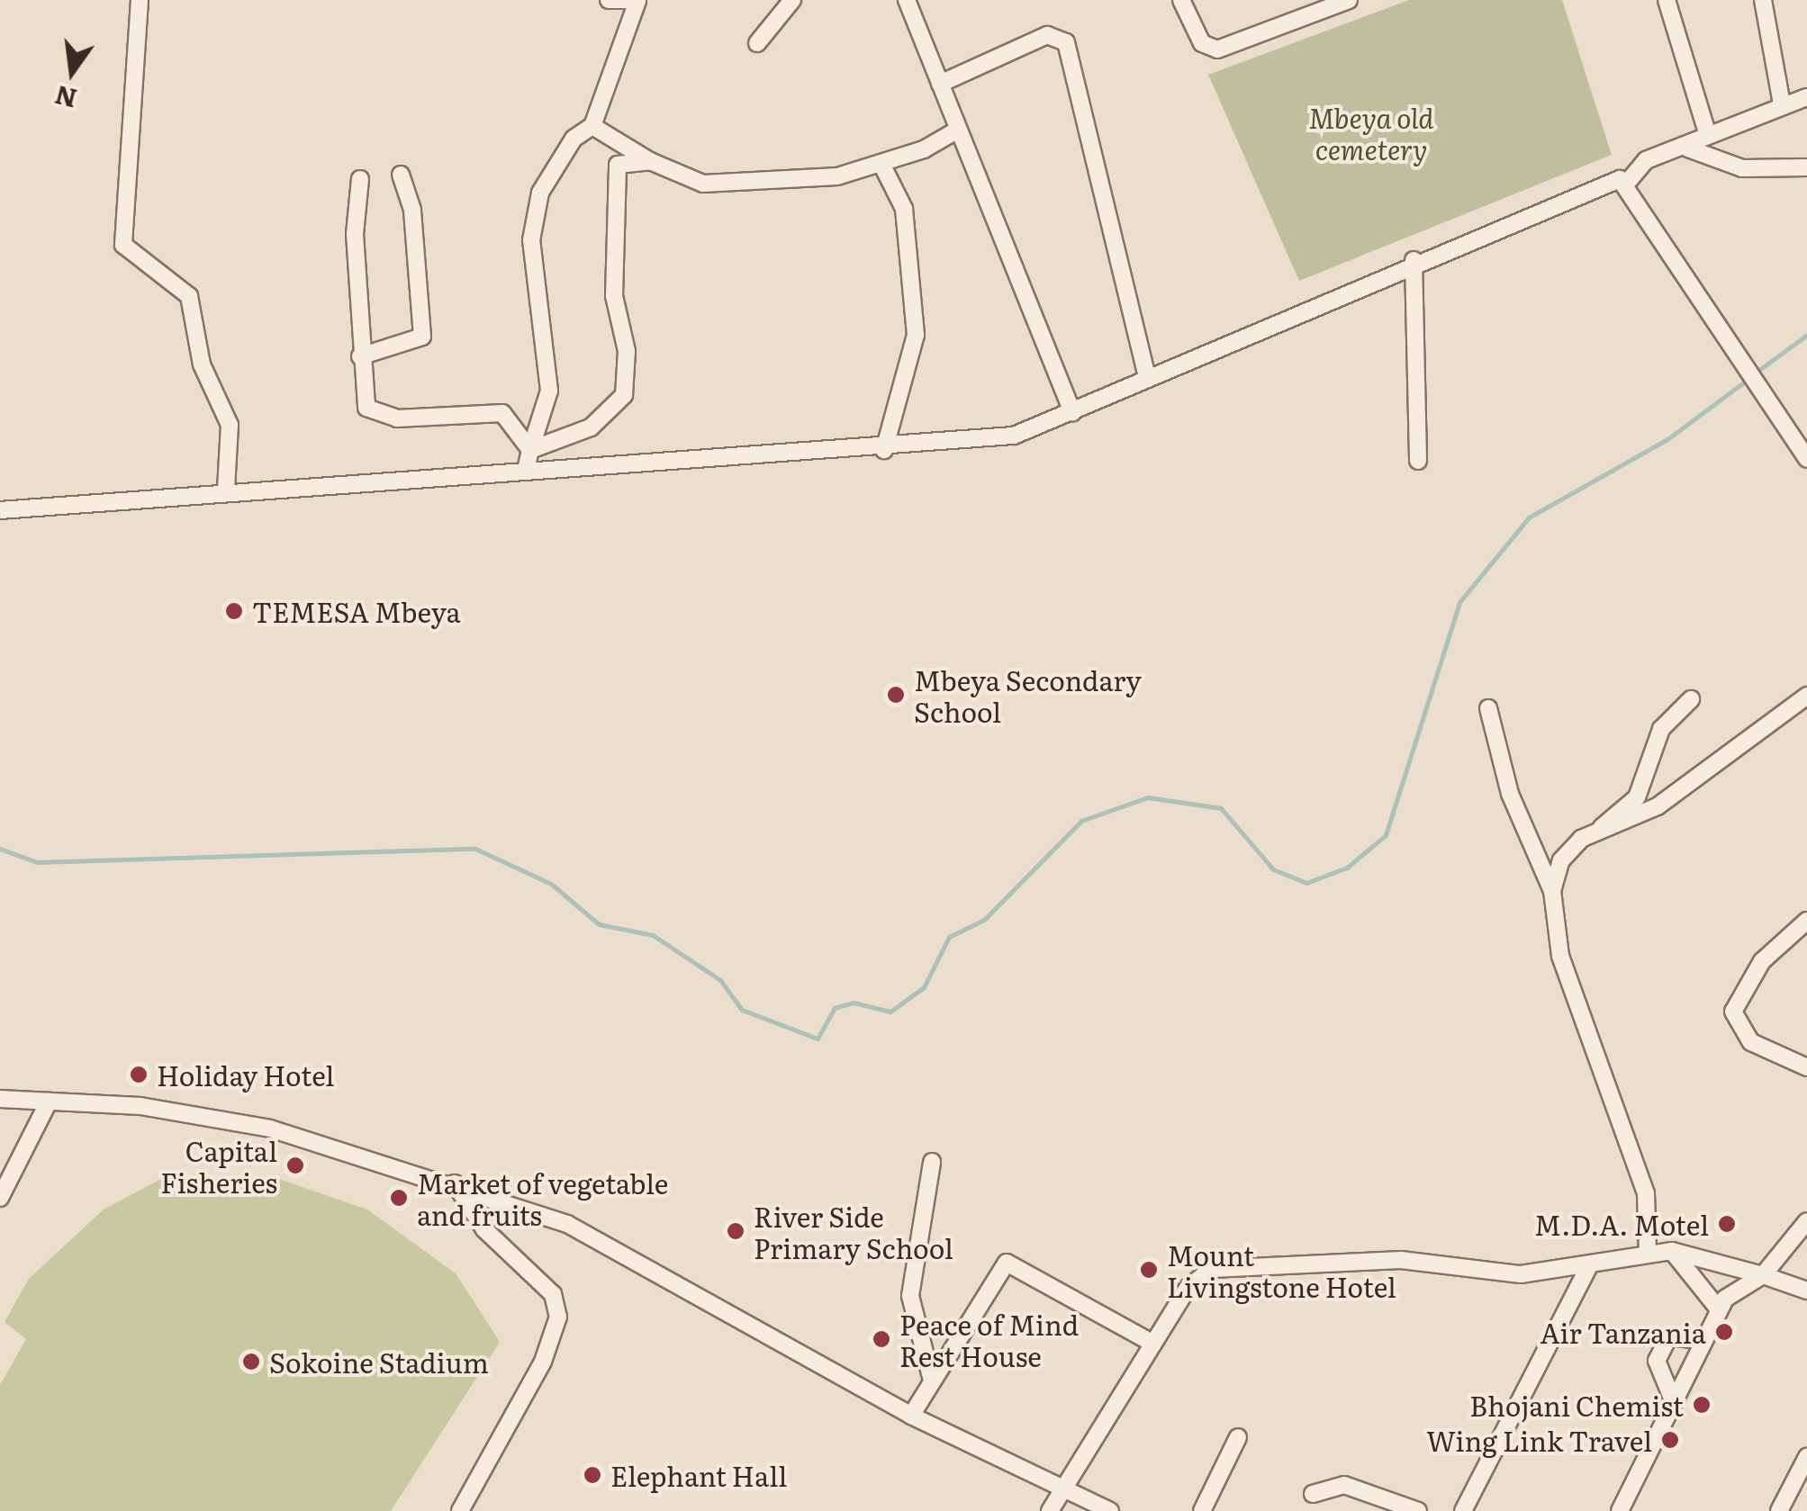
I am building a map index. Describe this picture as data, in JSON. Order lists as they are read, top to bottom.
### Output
{
  "parks": ["Mbeya old cemetery"],
  "places": [
    "TEMESA Mbeya",
    "Mbeya Secondary School",
    "Holiday Hotel",
    "Capital Fisheries",
    "Market of vegetable and fruits",
    "M.D.A. Motel",
    "River Side Primary School",
    "Mount Livingstone Hotel",
    "Air Tanzania",
    "Peace of Mind Rest House",
    "Sokoine Stadium",
    "Bhojani Chemist",
    "Wing Link Travel",
    "Elephant Hall"
  ],
  "north": "bottom"
}
